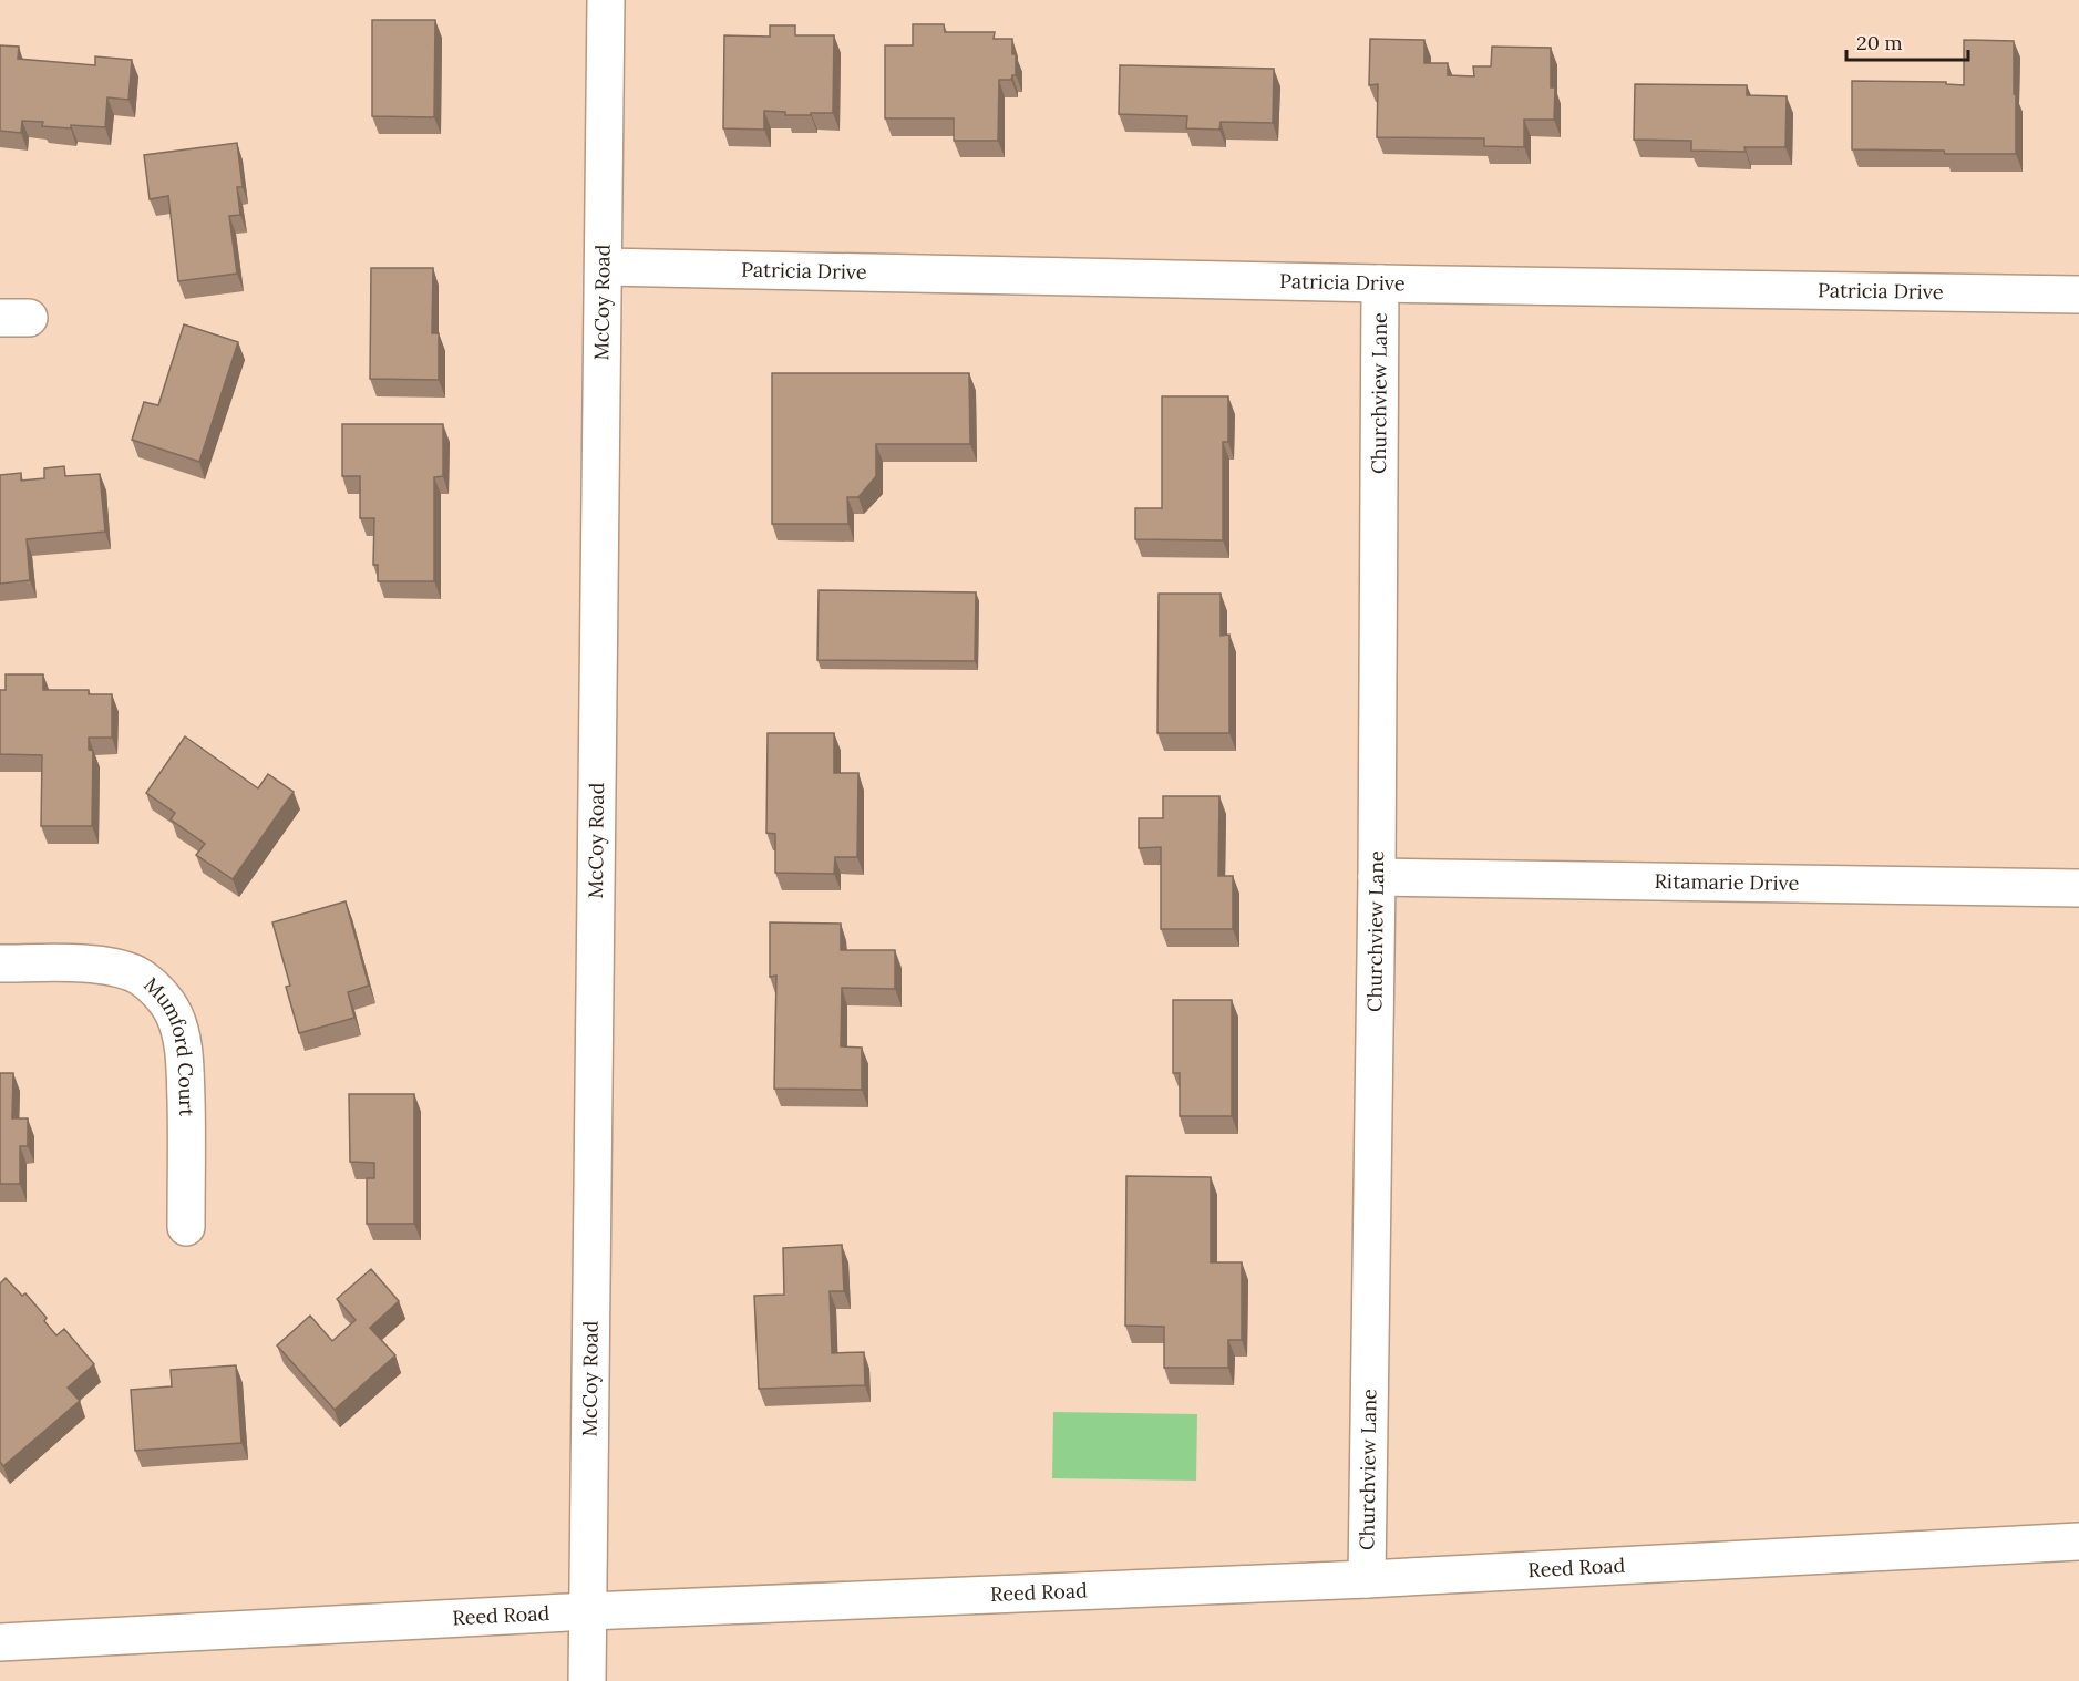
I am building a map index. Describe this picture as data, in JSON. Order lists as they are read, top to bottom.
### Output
{
  "streets": {
    "street": [
      "Patricia Drive",
      "McCoy Road",
      "Churchview Lane",
      "Ritamarie Drive",
      "Mumford Court",
      "Reed Road"
    ]
  },
  "crossings": [
    ["Patricia Drive", "McCoy Road"],
    ["Patricia Drive", "Churchview Lane"],
    ["McCoy Road", "Reed Road"],
    ["Churchview Lane", "Ritamarie Drive"],
    ["Churchview Lane", "Reed Road"]
  ],
  "scale_bar": "20 m"
}
